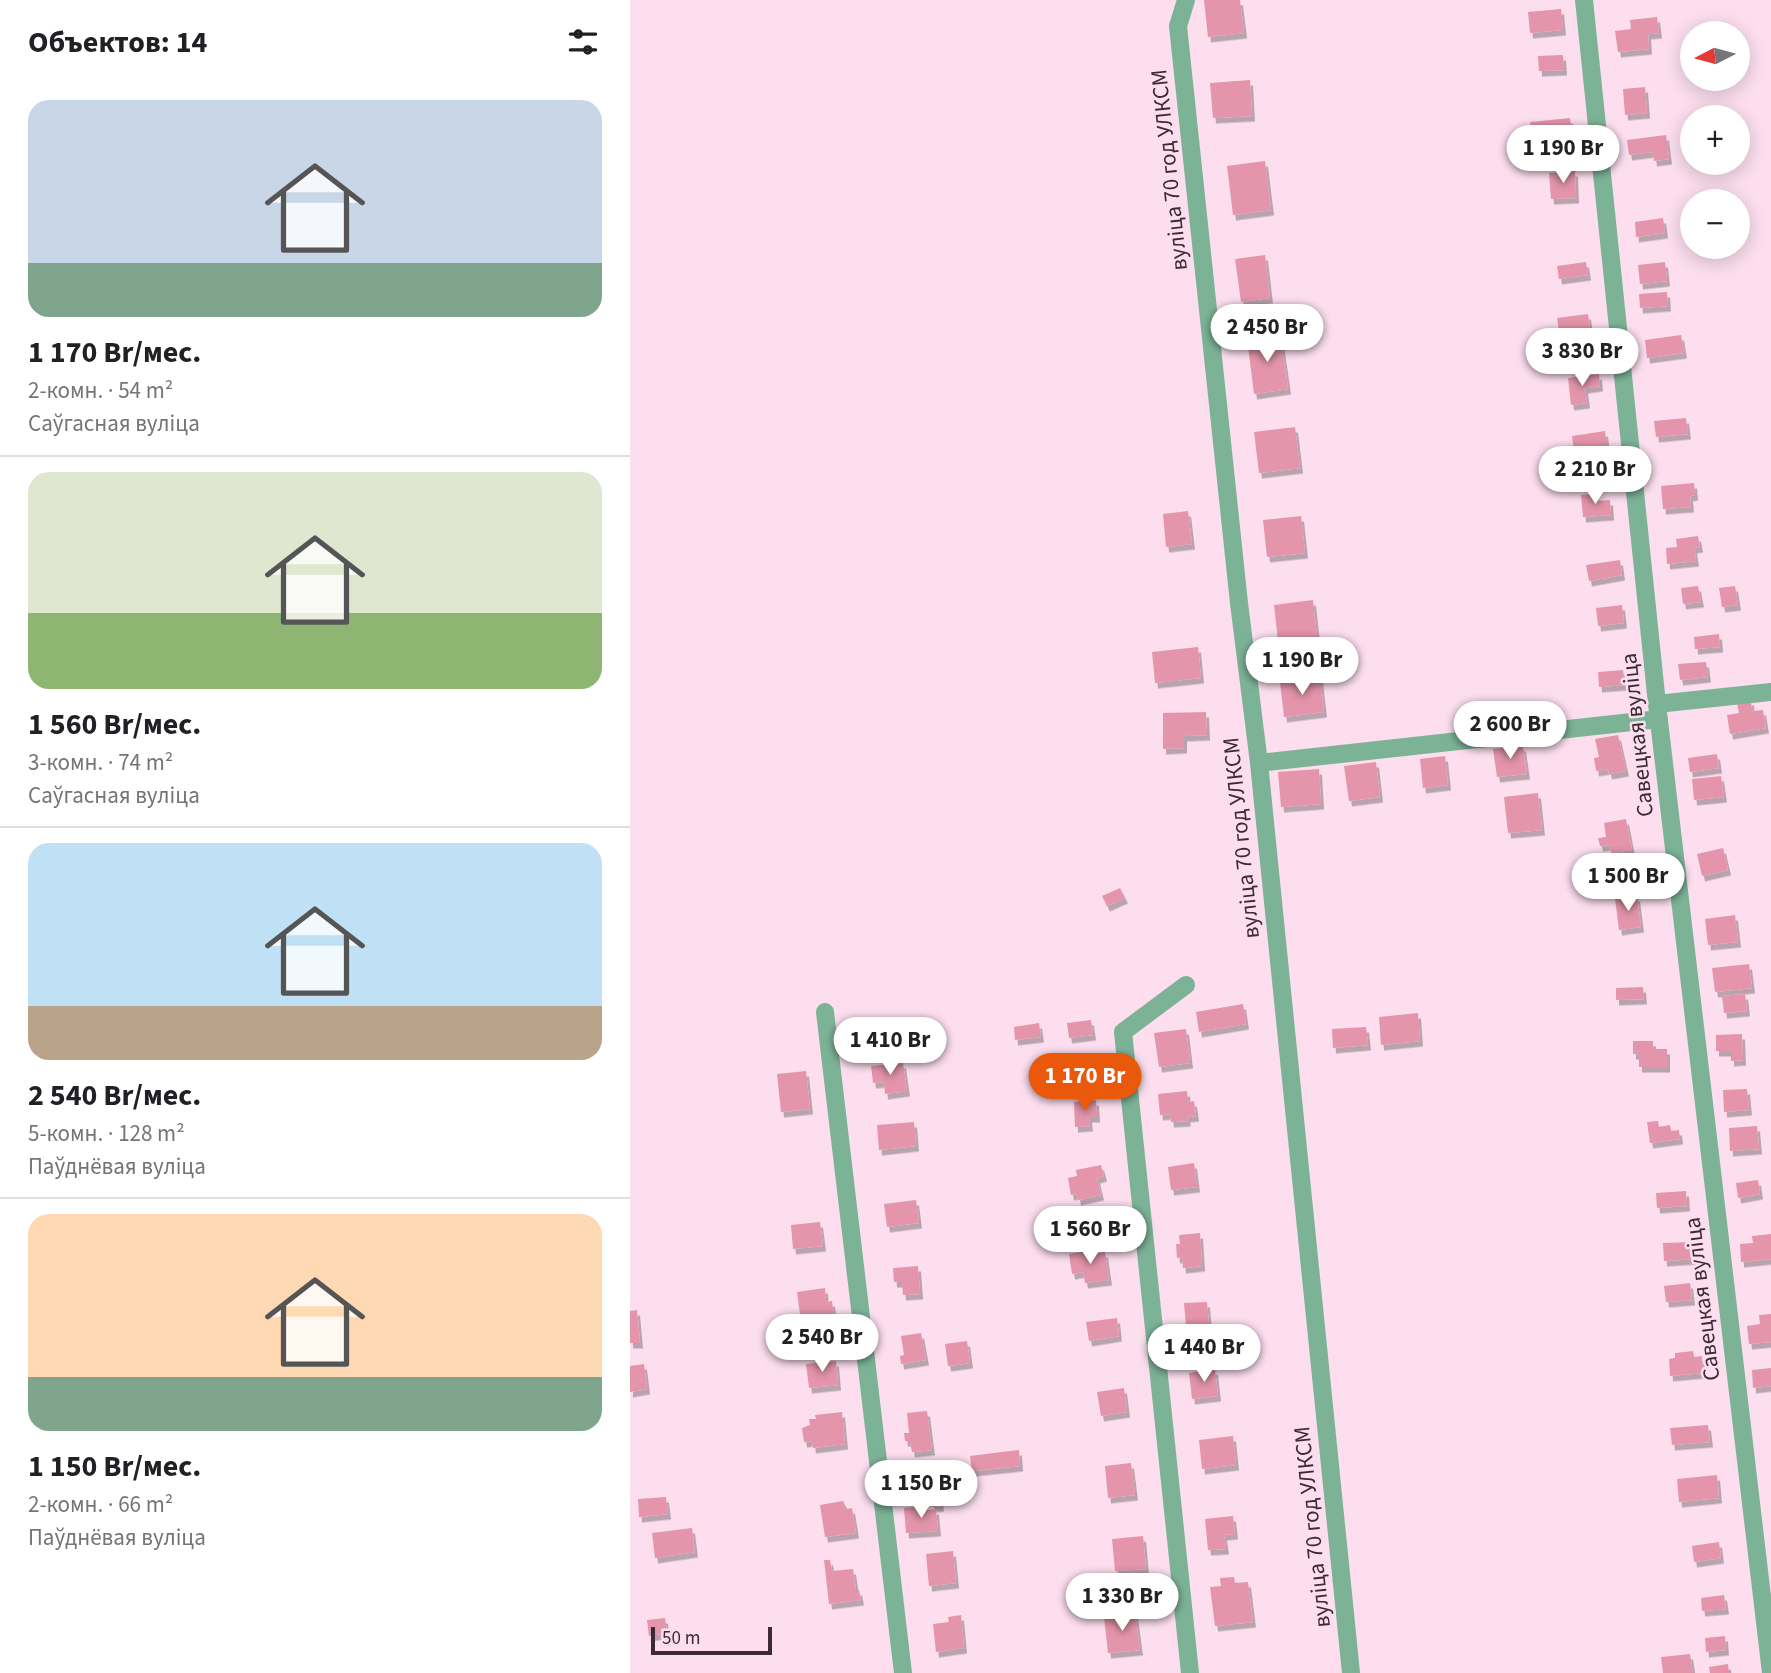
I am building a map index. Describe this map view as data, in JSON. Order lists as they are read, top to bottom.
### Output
{
  "streets": {
    "street": ["вуліца 70 год УЛКСМ", "Савецкая вуліца"]
  },
  "scale_bar": "50 m",
  "north": "left",
  "page": {
    "heading": "Объектов: 14",
    "map_buttons": ["+", "−"],
    "list": [
      {
        "name": "1 170 Br/мес.",
        "note": "2-комн. · 54 m² · Саўгасная вуліца"
      },
      {
        "name": "1 560 Br/мес.",
        "note": "3-комн. · 74 m² · Саўгасная вуліца"
      },
      {
        "name": "2 540 Br/мес.",
        "note": "5-комн. · 128 m² · Паўднёвая вуліца"
      },
      {
        "name": "1 150 Br/мес.",
        "note": "2-комн. · 66 m² · Паўднёвая вуліца"
      }
    ],
    "price": [
      "1 190 Br",
      "2 450 Br",
      "3 830 Br",
      "2 210 Br",
      "1 190 Br",
      "2 600 Br",
      "1 500 Br",
      "1 410 Br",
      "1 170 Br",
      "1 560 Br",
      "2 540 Br",
      "1 440 Br",
      "1 150 Br",
      "1 330 Br"
    ],
    "scale": "50 m"
  }
}
